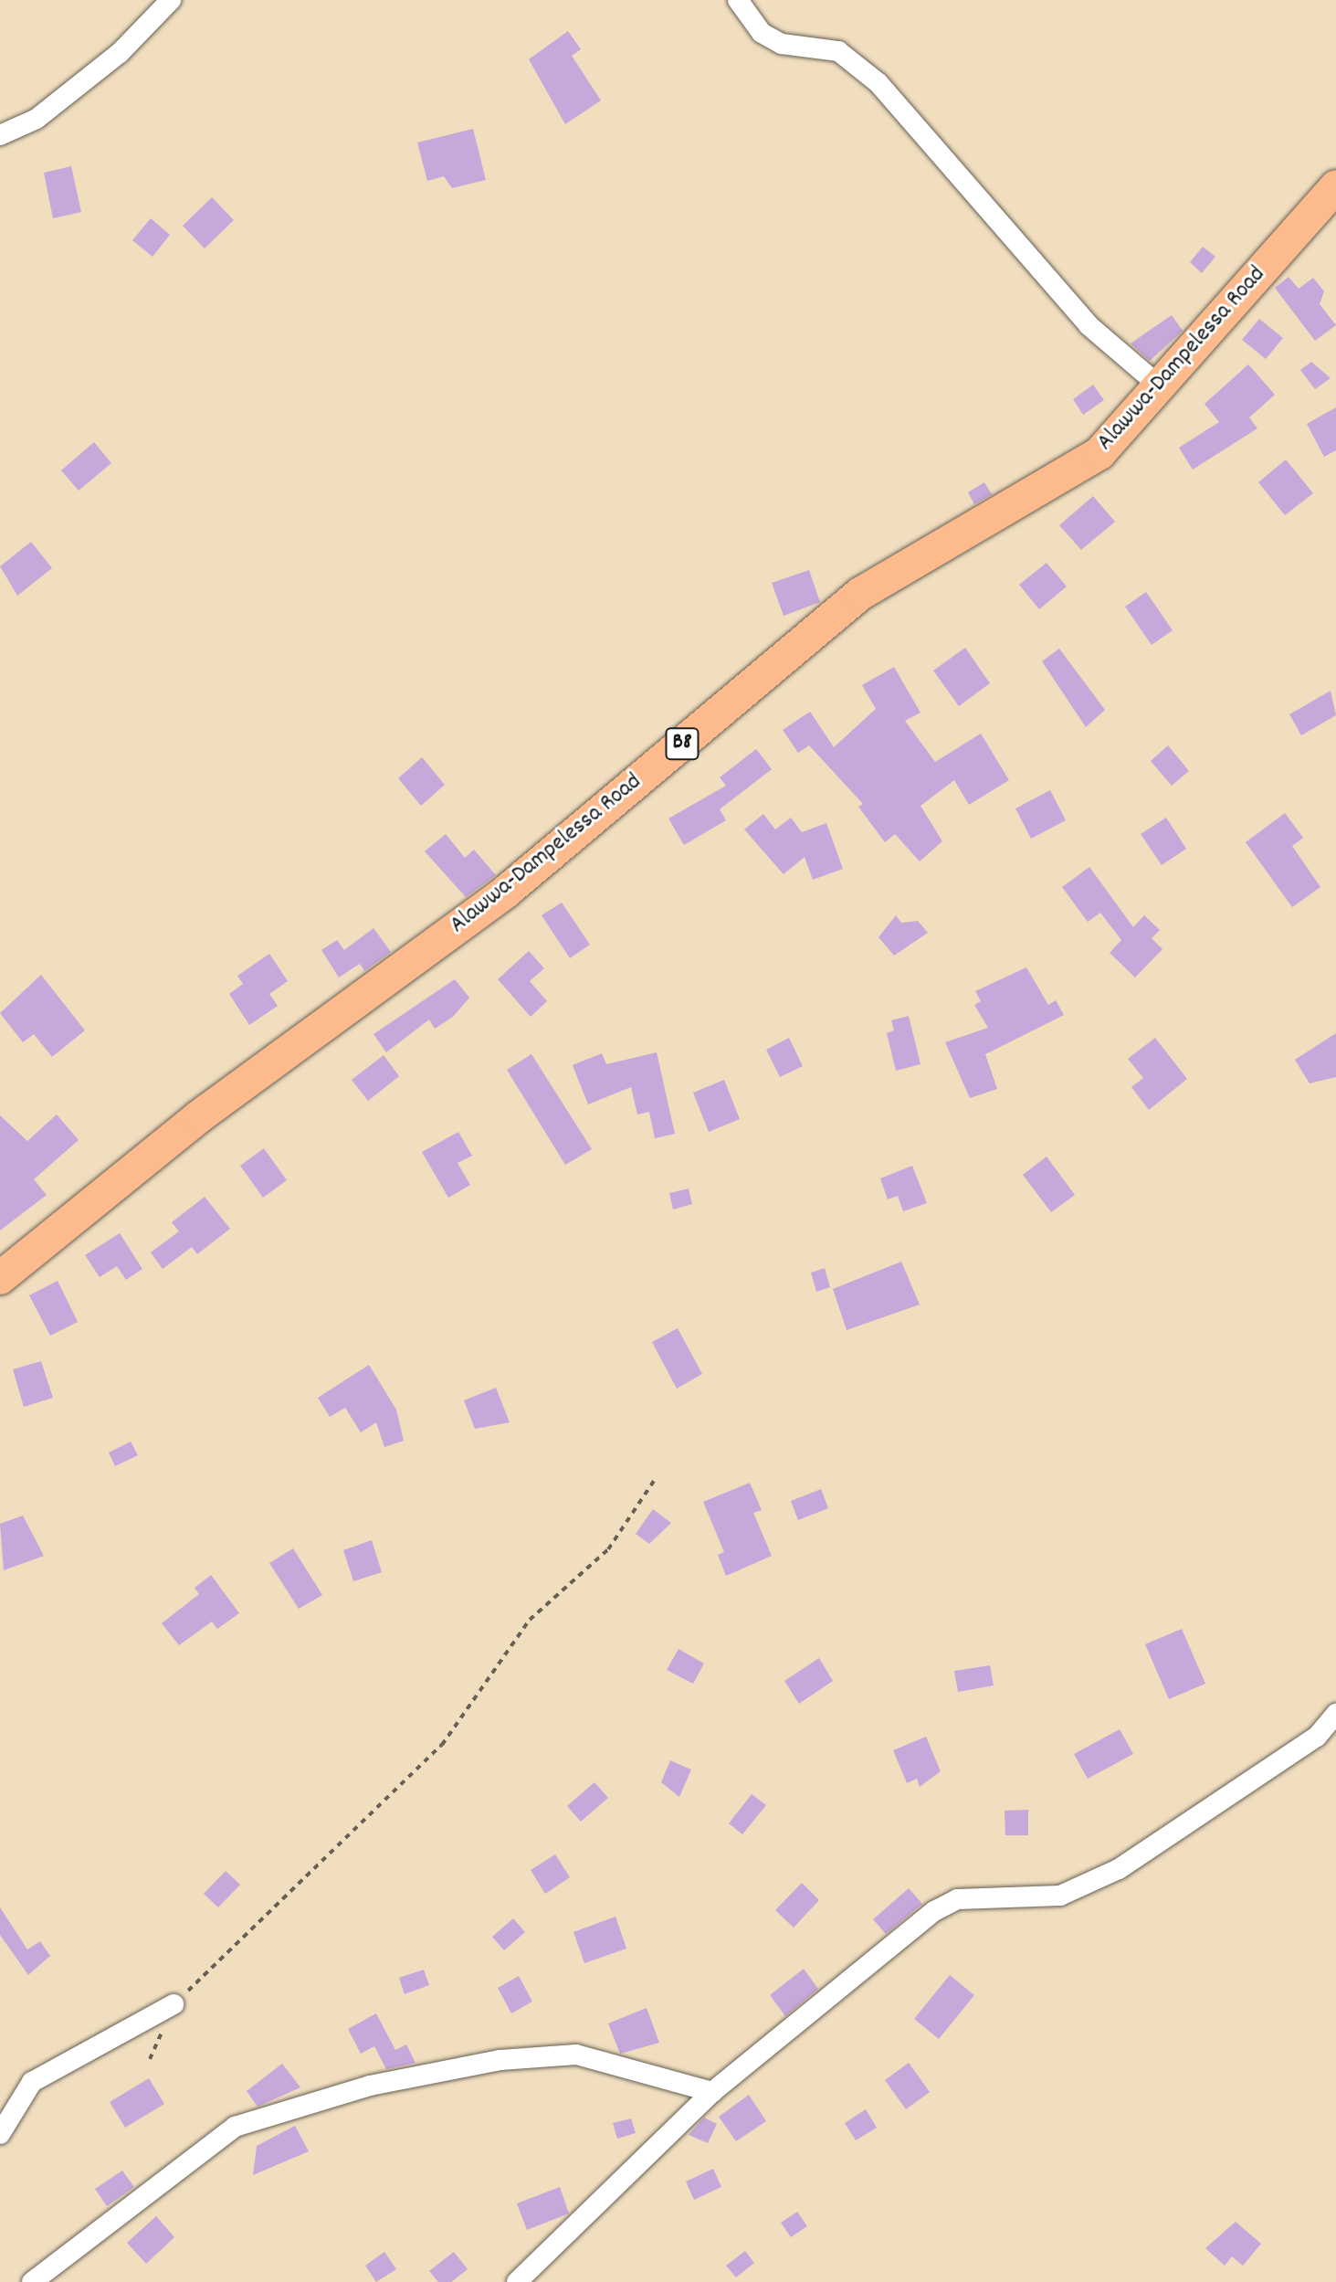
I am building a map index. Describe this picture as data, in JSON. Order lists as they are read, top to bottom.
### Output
{
  "streets": {
    "main road": ["Alawwa-Dampelessa Road", "B8"]
  }
}
